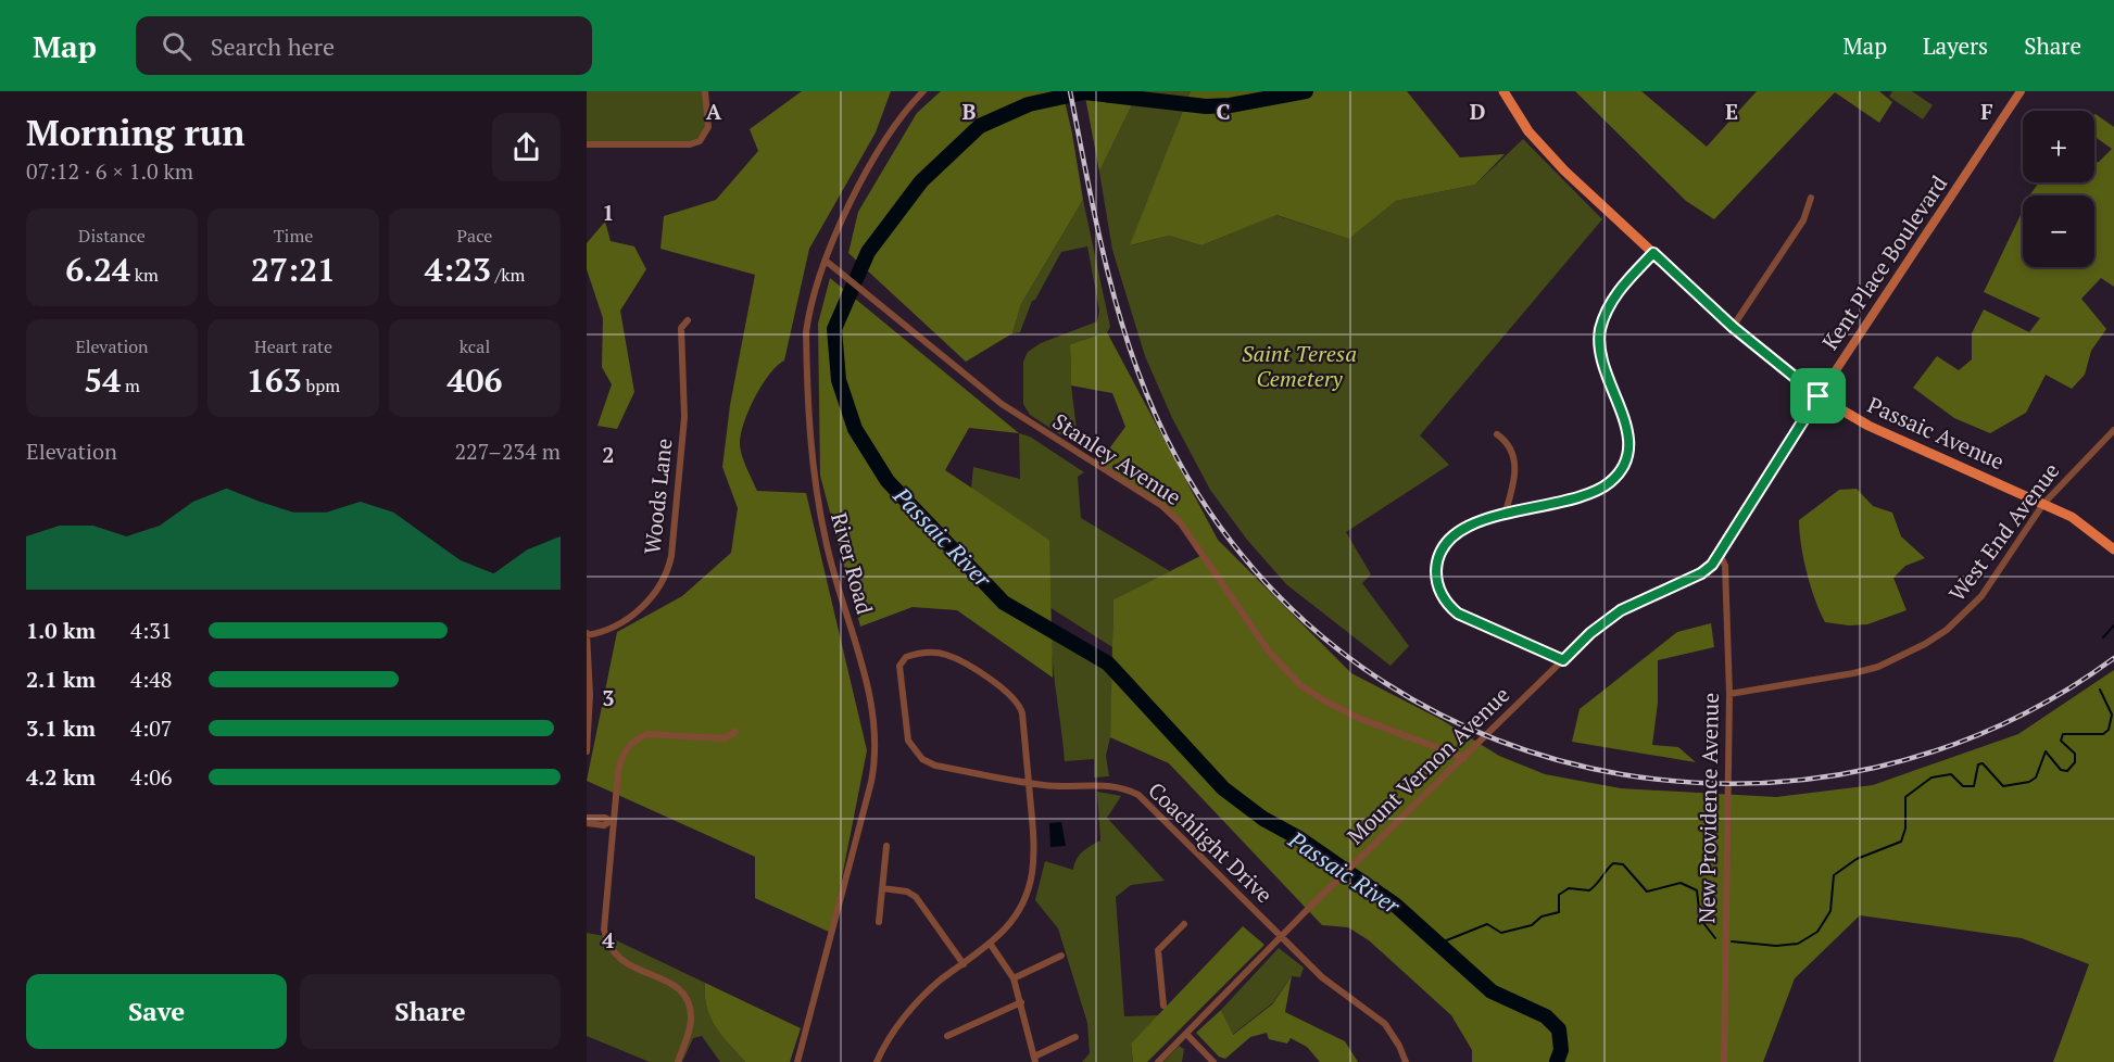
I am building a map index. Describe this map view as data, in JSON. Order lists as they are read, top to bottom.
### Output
{
  "streets": {
    "main road": ["Passaic Avenue"],
    "street": [
      "Kent Place Boulevard",
      "Stanley Avenue",
      "Woods Lane",
      "West End Avenue",
      "River Road",
      "Mount Vernon Avenue",
      "New Providence Avenue",
      "Coachlight Drive"
    ]
  },
  "crossings": [
    ["Kent Place Boulevard", "Passaic Avenue"],
    ["Kent Place Boulevard", "Mount Vernon Avenue"],
    ["Kent Place Boulevard", "New Providence Avenue"],
    ["Passaic Avenue", "West End Avenue"],
    ["Stanley Avenue", "River Road"],
    ["Stanley Avenue", "Mount Vernon Avenue"],
    ["West End Avenue", "New Providence Avenue"],
    ["Mount Vernon Avenue", "New Providence Avenue"],
    ["Mount Vernon Avenue", "Coachlight Drive"]
  ],
  "water": ["Passaic River"],
  "parks": ["Saint Teresa Cemetery"],
  "page": {
    "header": "Map",
    "search": "Search here",
    "nav": ["Map", "Layers", "Share"],
    "heading": ["Morning run", "07:12 · 6 × 1.0 km"],
    "map_buttons": ["+", "−"],
    "stats": [
      ["Distance", "6.24 km"],
      ["Time", "27:21"],
      ["Pace", "4:23 /km"],
      ["Elevation", "54 m"],
      ["Heart rate", "163 bpm"],
      ["kcal", "406"]
    ],
    "chart": ["Elevation", "227–234 m"],
    "list": [
      {
        "name": "1.0 km",
        "note": "4:31"
      },
      {
        "name": "2.1 km",
        "note": "4:48"
      },
      {
        "name": "3.1 km",
        "note": "4:07"
      },
      {
        "name": "4.2 km",
        "note": "4:06"
      }
    ],
    "buttons": ["Save", "Share"]
  },
  "grid": {
    "columns": [
      "A",
      "B",
      "C",
      "D",
      "E",
      "F"
    ],
    "rows": [
      "1",
      "2",
      "3",
      "4"
    ]
  }
}
